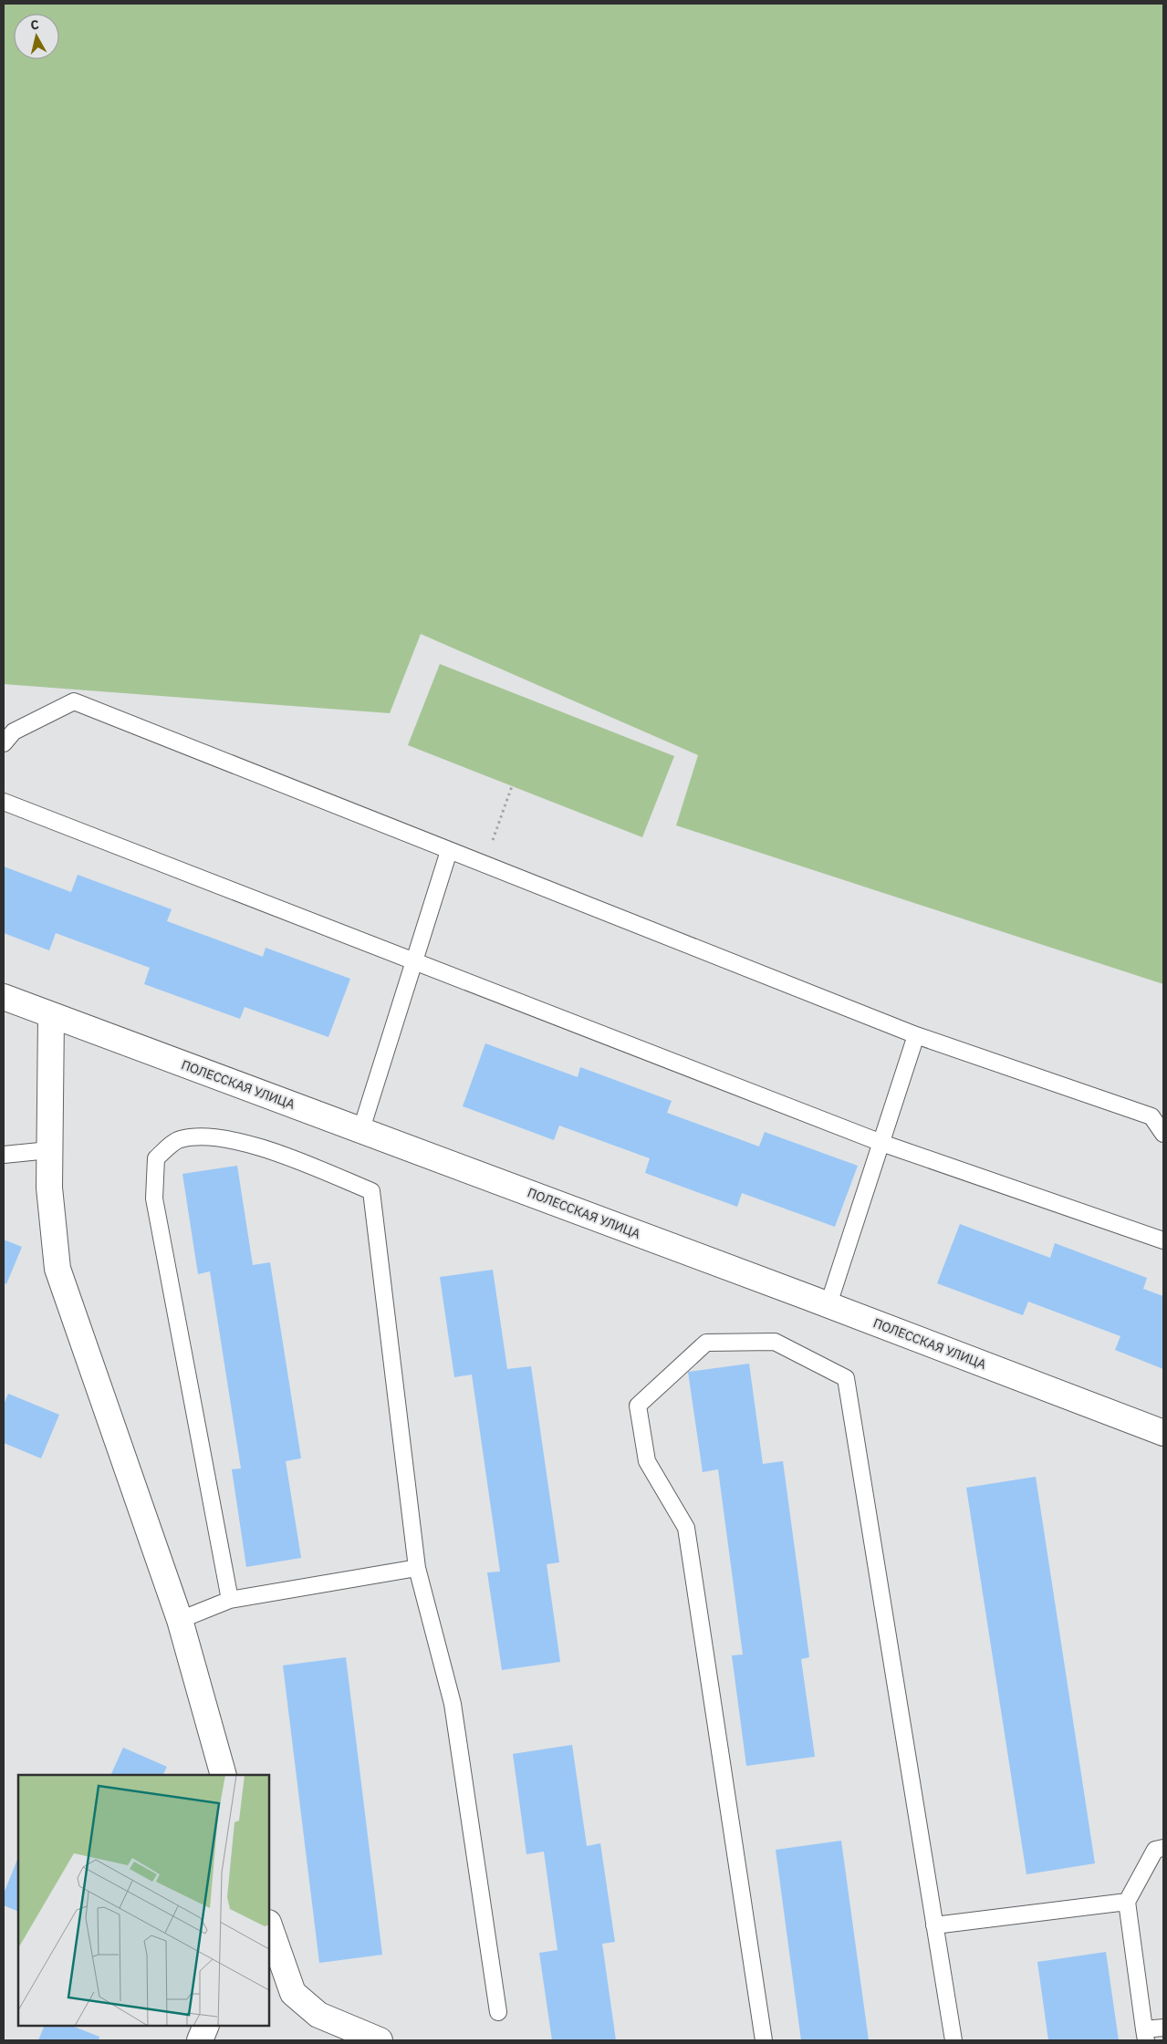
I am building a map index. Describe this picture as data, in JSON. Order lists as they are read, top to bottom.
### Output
{
  "streets": {
    "street": ["ПОЛЕССКАЯ УЛИЦА"]
  },
  "north": "top"
}
